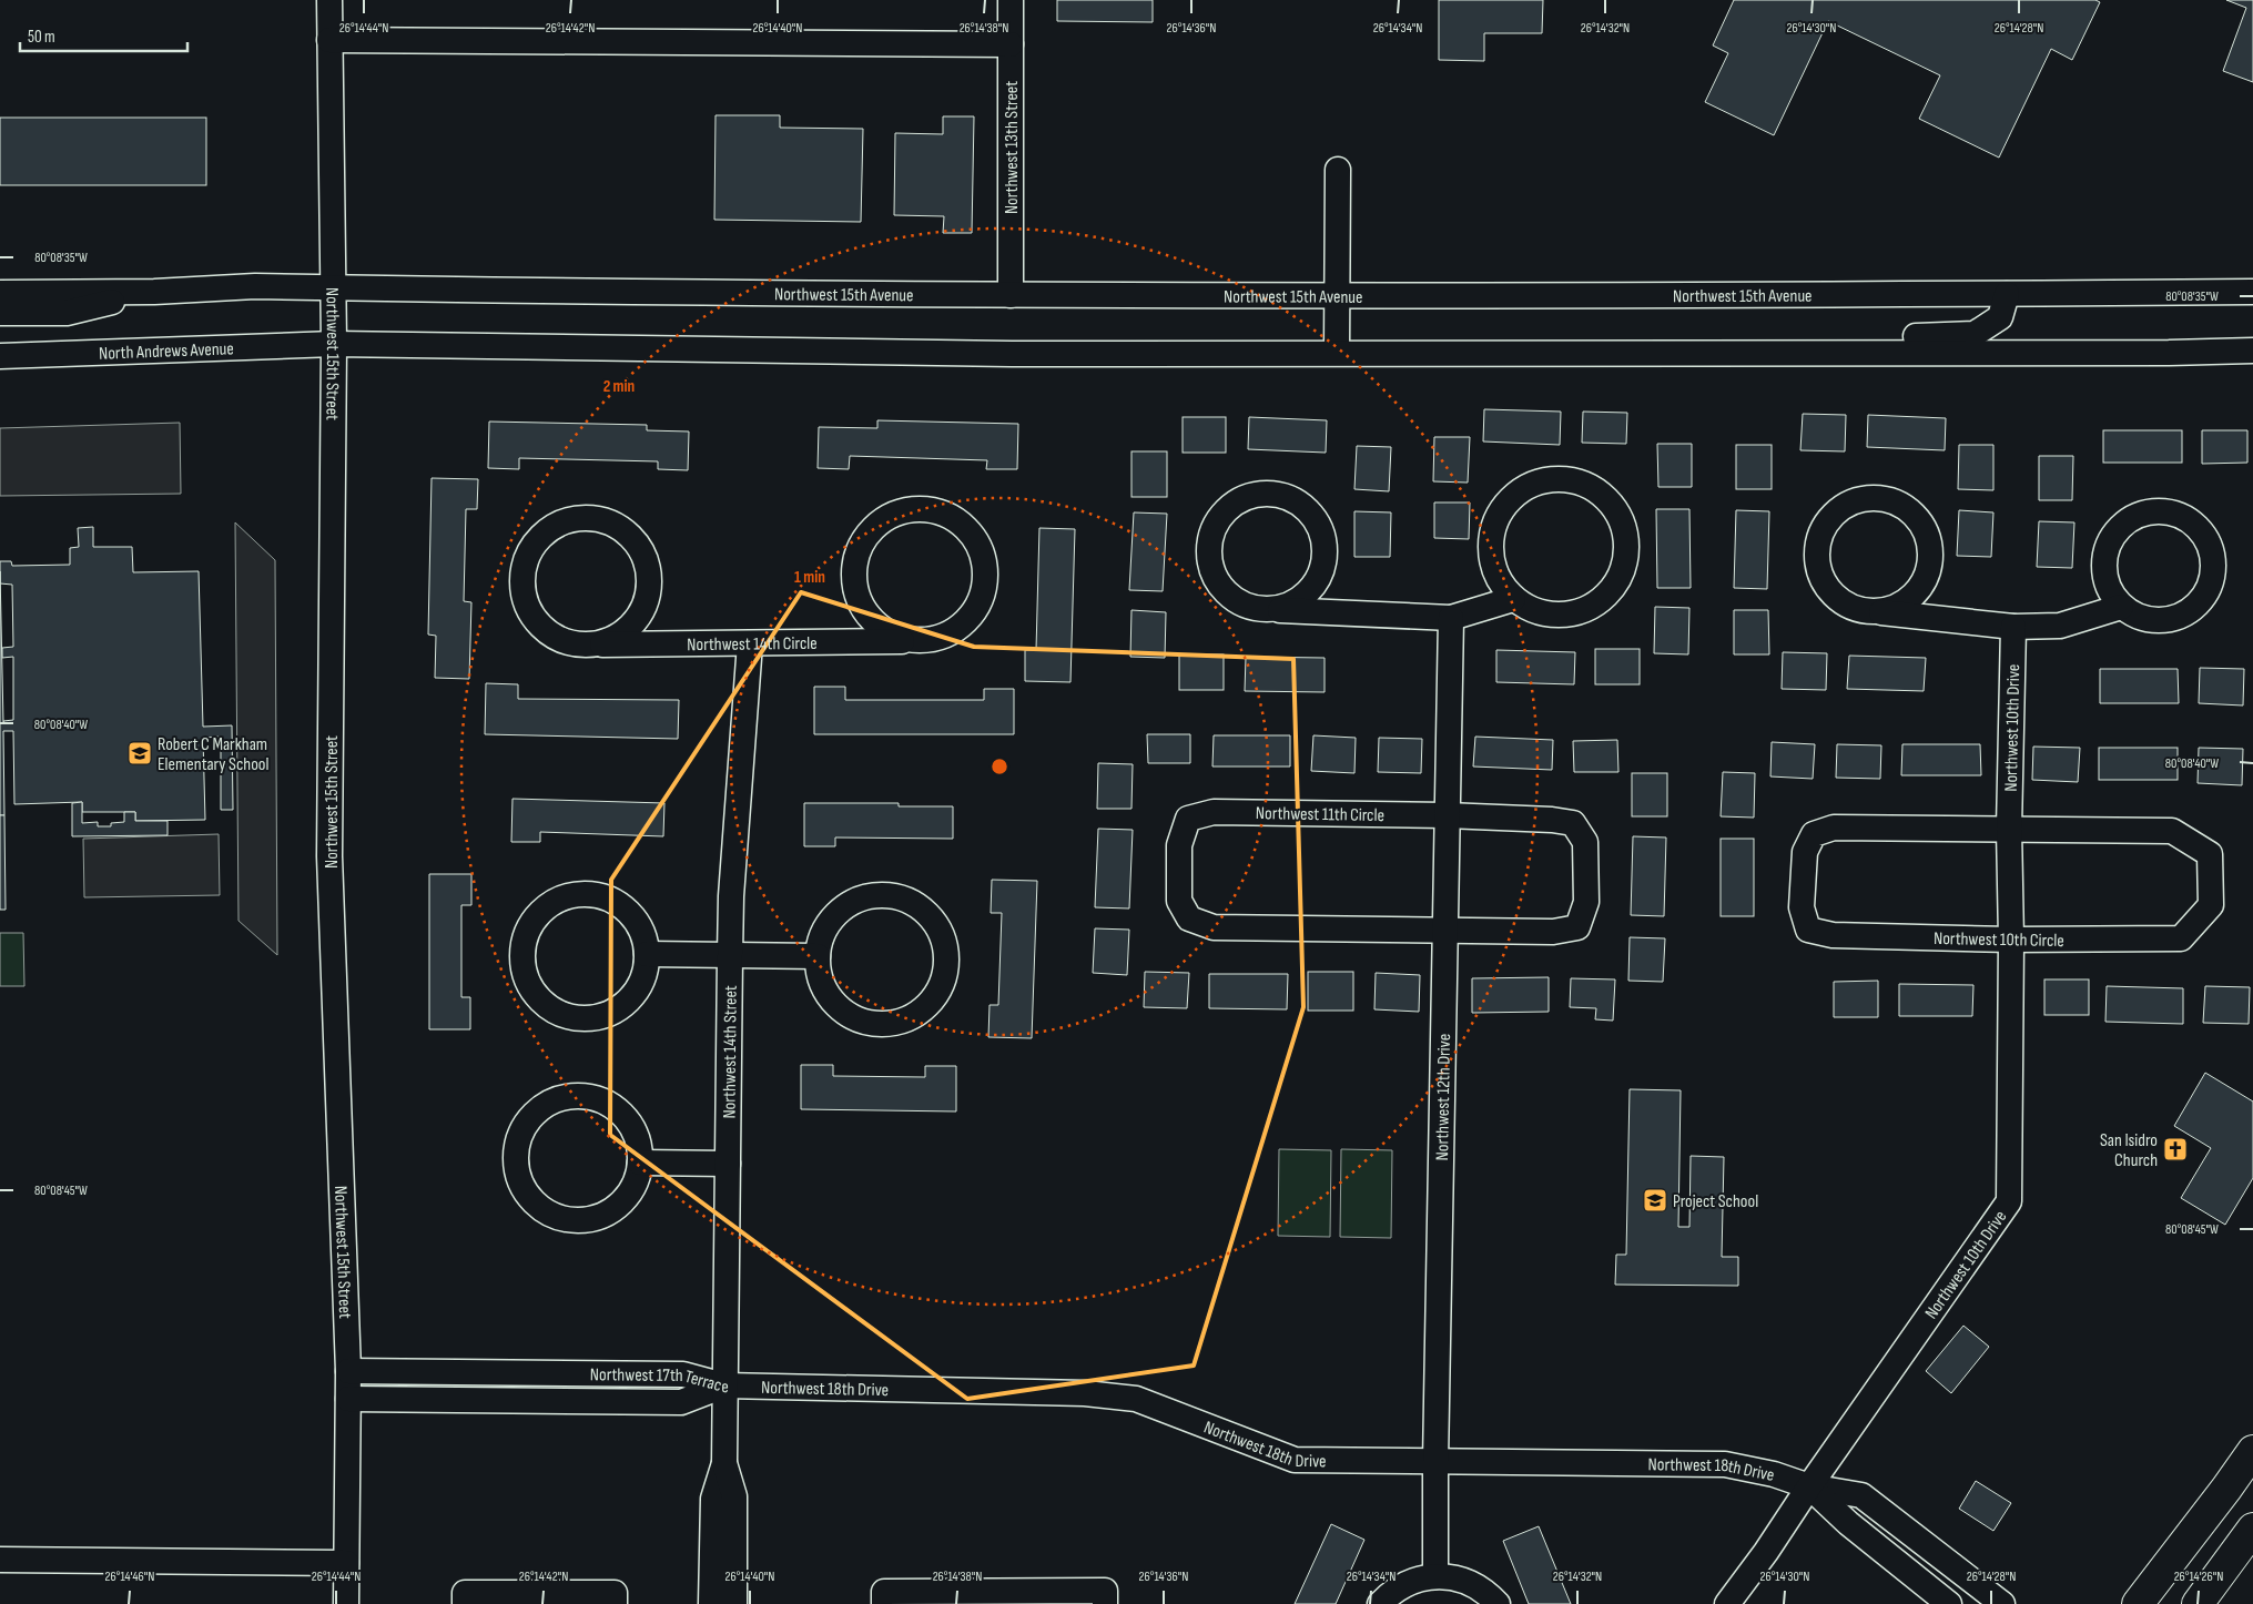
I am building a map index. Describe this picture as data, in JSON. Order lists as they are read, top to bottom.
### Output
{
  "streets": {
    "street": [
      "Northwest 13th Street",
      "Northwest 15th Avenue",
      "North Andrews Avenue",
      "Northwest 15th Street",
      "Northwest 14th Circle",
      "Northwest 10th Drive",
      "Northwest 11th Circle",
      "Northwest 10th Circle",
      "Northwest 14th Street",
      "Northwest 12th Drive",
      "Northwest 17th Terrace",
      "Northwest 18th Drive"
    ]
  },
  "crossings": [
    ["Northwest 13th Street", "Northwest 15th Avenue"],
    ["Northwest 15th Avenue", "Northwest 15th Street"],
    ["North Andrews Avenue", "Northwest 15th Street"],
    ["Northwest 15th Street", "Northwest 17th Terrace"],
    ["Northwest 14th Circle", "Northwest 14th Street"],
    ["Northwest 10th Drive", "Northwest 10th Circle"],
    ["Northwest 10th Drive", "Northwest 18th Drive"],
    ["Northwest 11th Circle", "Northwest 12th Drive"],
    ["Northwest 14th Street", "Northwest 17th Terrace"],
    ["Northwest 14th Street", "Northwest 18th Drive"],
    ["Northwest 12th Drive", "Northwest 18th Drive"],
    ["Northwest 17th Terrace", "Northwest 18th Drive"]
  ],
  "places": {
    "school or university": ["Robert C Markham Elementary School", "Project School"],
    "church": ["San Isidro Church"]
  },
  "scale_bar": "50 m",
  "coordinates": [
    "26°14'44\"N",
    "26°14'42\"N",
    "26°14'40\"N",
    "26°14'38\"N",
    "26°14'36\"N",
    "26°14'34\"N",
    "26°14'32\"N",
    "26°14'30\"N",
    "26°14'28\"N",
    "80°08'35\"W",
    "80°08'40\"W",
    "80°08'45\"W",
    "26°14'46\"N",
    "26°14'26\"N"
  ],
  "rings": ["2 min", "1 min"]
}
